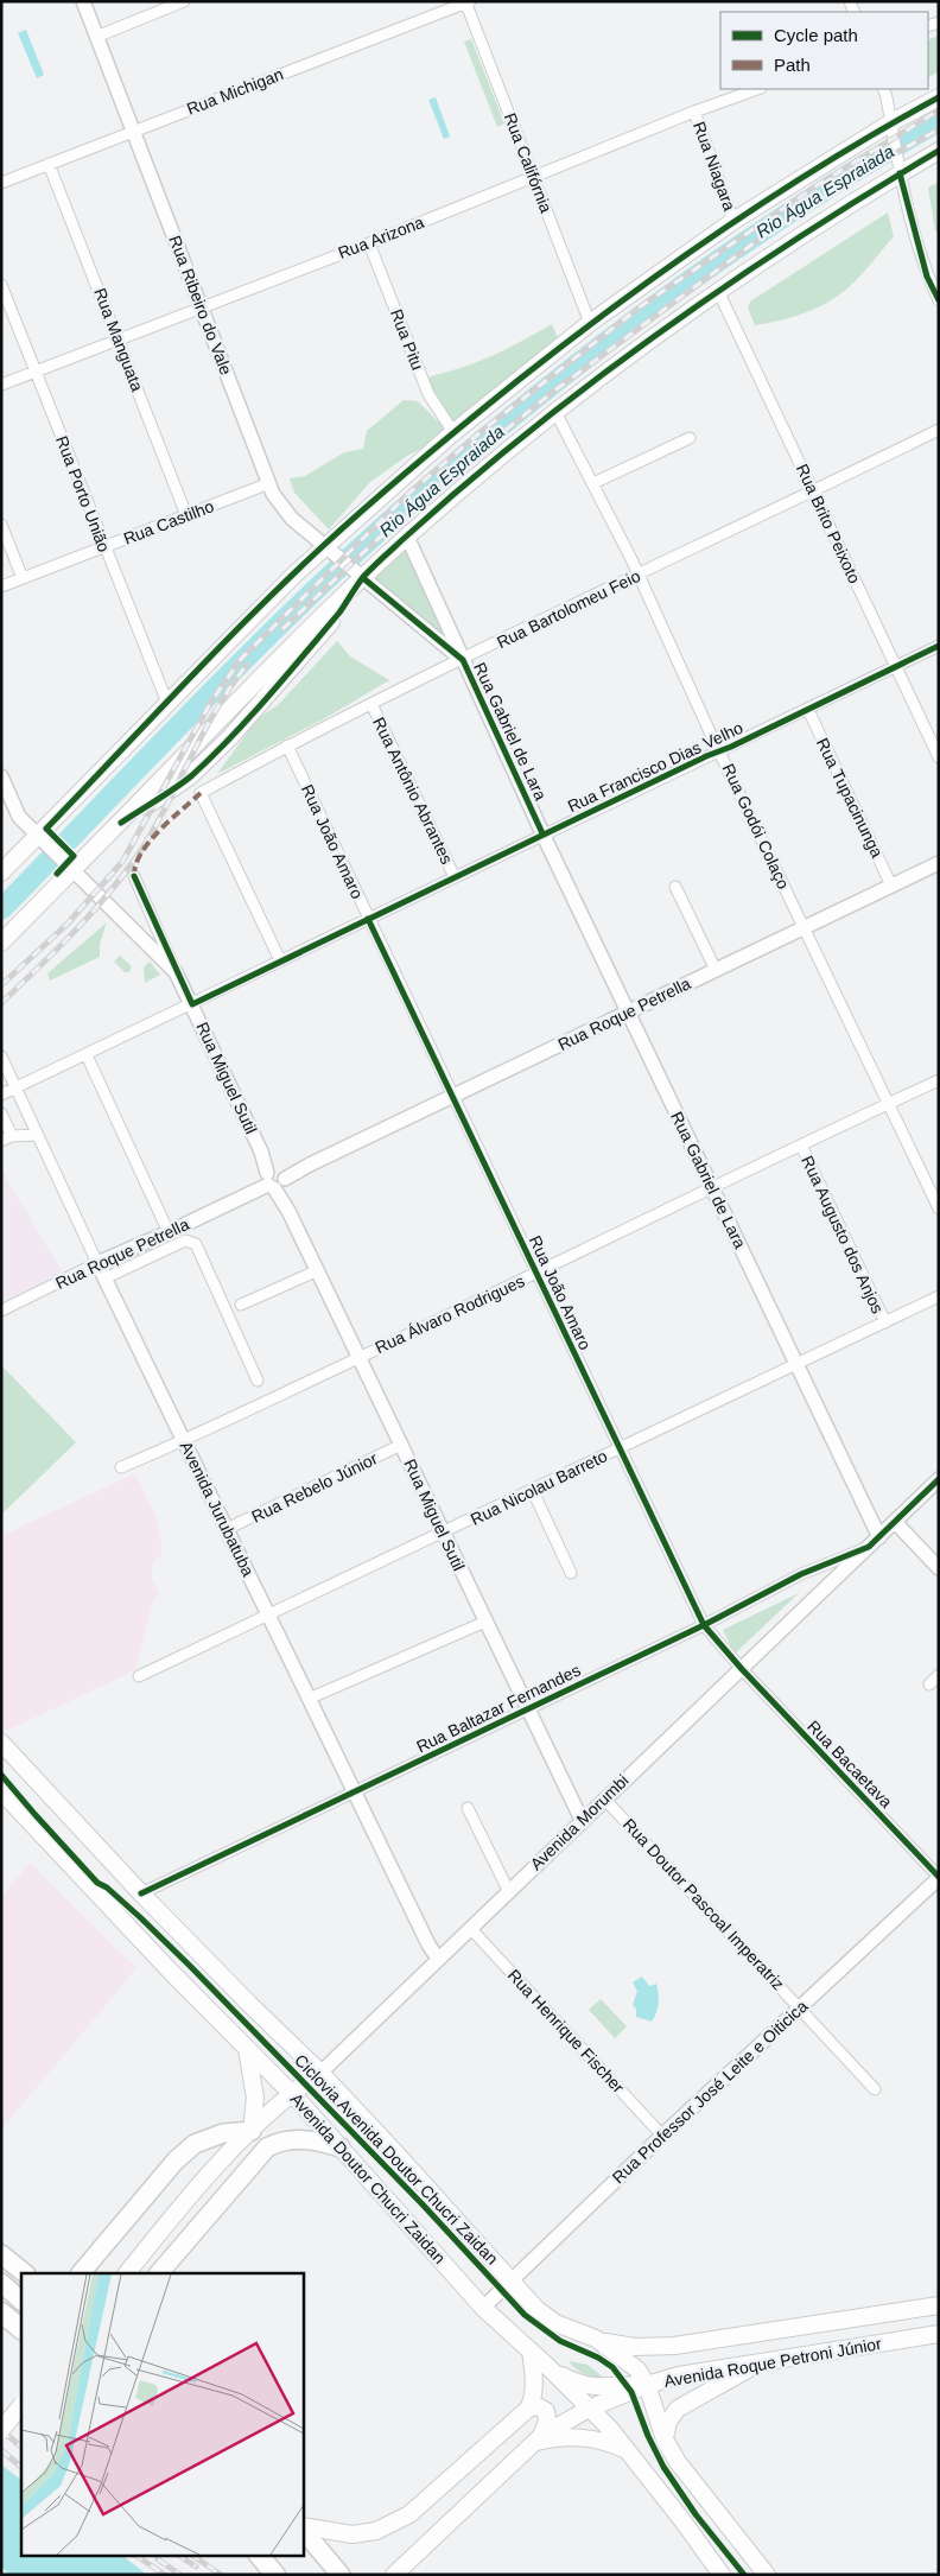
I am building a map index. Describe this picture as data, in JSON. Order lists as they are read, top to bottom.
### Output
{
  "streets": {
    "main road": ["Avenida Morumbi", "Avenida Doutor Chucri Zaidan", "Avenida Roque Petroni Júnior"],
    "street": [
      "Rua Michigan",
      "Rua Califórnia",
      "Rua Niagara",
      "Rua Arizona",
      "Rua Ribeiro do Vale",
      "Rua Manguata",
      "Rua Pitu",
      "Rua Porto União",
      "Rua Castilho",
      "Rua Brito Peixoto",
      "Rua Bartolomeu Feio",
      "Rua Gabriel de Lara",
      "Rua Francisco Dias Velho",
      "Rua Antônio Abrantes",
      "Rua Tupacinunga",
      "Rua Godói Colaço",
      "Rua João Amaro",
      "Rua Roque Petrella",
      "Rua Miguel Sutil",
      "Rua Augusto dos Anjos",
      "Rua Álvaro Rodrigues",
      "Rua Rebelo Júnior",
      "Rua Nicolau Barreto",
      "Avenida Jurubatuba",
      "Rua Baltazar Fernandes",
      "Rua Bacaetava",
      "Rua Doutor Pascoal Imperatriz",
      "Rua Henrique Fischer",
      "Rua Professor José Leite e Oiticica"
    ],
    "cycle path": ["Ciclovia Avenida Doutor Chucri Zaidan"]
  },
  "crossings": [
    ["Rua Michigan", "Rua Califórnia"],
    ["Rua Michigan", "Rua Ribeiro do Vale"],
    ["Rua Michigan", "Rua Manguata"],
    ["Rua Califórnia", "Rua Arizona"],
    ["Rua Niagara", "Rua Arizona"],
    ["Rua Arizona", "Rua Ribeiro do Vale"],
    ["Rua Arizona", "Rua Manguata"],
    ["Rua Arizona", "Rua Pitu"],
    ["Rua Arizona", "Rua Porto União"],
    ["Rua Ribeiro do Vale", "Rua Castilho"],
    ["Rua Ribeiro do Vale", "Rua Gabriel de Lara"],
    ["Rua Manguata", "Rua Castilho"],
    ["Rua Porto União", "Rua Castilho"],
    ["Rua Brito Peixoto", "Rua Bartolomeu Feio"],
    ["Rua Brito Peixoto", "Rua Francisco Dias Velho"],
    ["Rua Bartolomeu Feio", "Rua Gabriel de Lara"],
    ["Rua Bartolomeu Feio", "Rua Francisco Dias Velho"],
    ["Rua Bartolomeu Feio", "Rua Antônio Abrantes"],
    ["Rua Bartolomeu Feio", "Rua Godói Colaço"],
    ["Rua Bartolomeu Feio", "Rua João Amaro"],
    ["Rua Gabriel de Lara", "Rua Francisco Dias Velho"],
    ["Rua Gabriel de Lara", "Rua Roque Petrella"],
    ["Rua Gabriel de Lara", "Rua Álvaro Rodrigues"],
    ["Rua Gabriel de Lara", "Rua Nicolau Barreto"],
    ["Rua Gabriel de Lara", "Avenida Morumbi"],
    ["Rua Francisco Dias Velho", "Rua Antônio Abrantes"],
    ["Rua Francisco Dias Velho", "Rua Tupacinunga"],
    ["Rua Francisco Dias Velho", "Rua Godói Colaço"],
    ["Rua Francisco Dias Velho", "Rua João Amaro"],
    ["Rua Francisco Dias Velho", "Rua Miguel Sutil"],
    ["Rua Francisco Dias Velho", "Avenida Jurubatuba"],
    ["Rua Tupacinunga", "Rua Roque Petrella"],
    ["Rua Godói Colaço", "Rua Roque Petrella"],
    ["Rua Godói Colaço", "Rua Álvaro Rodrigues"],
    ["Rua João Amaro", "Rua Roque Petrella"],
    ["Rua João Amaro", "Rua Álvaro Rodrigues"],
    ["Rua João Amaro", "Rua Nicolau Barreto"],
    ["Rua João Amaro", "Rua Baltazar Fernandes"],
    ["Rua João Amaro", "Rua Bacaetava"],
    ["Rua João Amaro", "Avenida Morumbi"],
    ["Rua Roque Petrella", "Rua Miguel Sutil"],
    ["Rua Roque Petrella", "Avenida Jurubatuba"],
    ["Rua Miguel Sutil", "Rua Álvaro Rodrigues"],
    ["Rua Miguel Sutil", "Rua Rebelo Júnior"],
    ["Rua Miguel Sutil", "Rua Nicolau Barreto"],
    ["Rua Miguel Sutil", "Rua Baltazar Fernandes"],
    ["Rua Miguel Sutil", "Avenida Morumbi"],
    ["Rua Augusto dos Anjos", "Rua Álvaro Rodrigues"],
    ["Rua Augusto dos Anjos", "Rua Nicolau Barreto"],
    ["Rua Álvaro Rodrigues", "Avenida Jurubatuba"],
    ["Rua Rebelo Júnior", "Avenida Jurubatuba"],
    ["Rua Nicolau Barreto", "Avenida Jurubatuba"],
    ["Avenida Jurubatuba", "Rua Baltazar Fernandes"],
    ["Avenida Jurubatuba", "Avenida Morumbi"],
    ["Rua Baltazar Fernandes", "Avenida Morumbi"],
    ["Rua Bacaetava", "Avenida Morumbi"],
    ["Rua Bacaetava", "Rua Professor José Leite e Oiticica"],
    ["Avenida Morumbi", "Rua Doutor Pascoal Imperatriz"],
    ["Avenida Morumbi", "Rua Henrique Fischer"],
    ["Avenida Morumbi", "Avenida Doutor Chucri Zaidan"],
    ["Rua Doutor Pascoal Imperatriz", "Rua Professor José Leite e Oiticica"],
    ["Rua Henrique Fischer", "Rua Professor José Leite e Oiticica"],
    ["Rua Professor José Leite e Oiticica", "Avenida Doutor Chucri Zaidan"],
    ["Avenida Doutor Chucri Zaidan", "Avenida Roque Petroni Júnior"]
  ],
  "water": ["Rio Água Espraiada"],
  "legend": ["Cycle path", "Path"]
}
